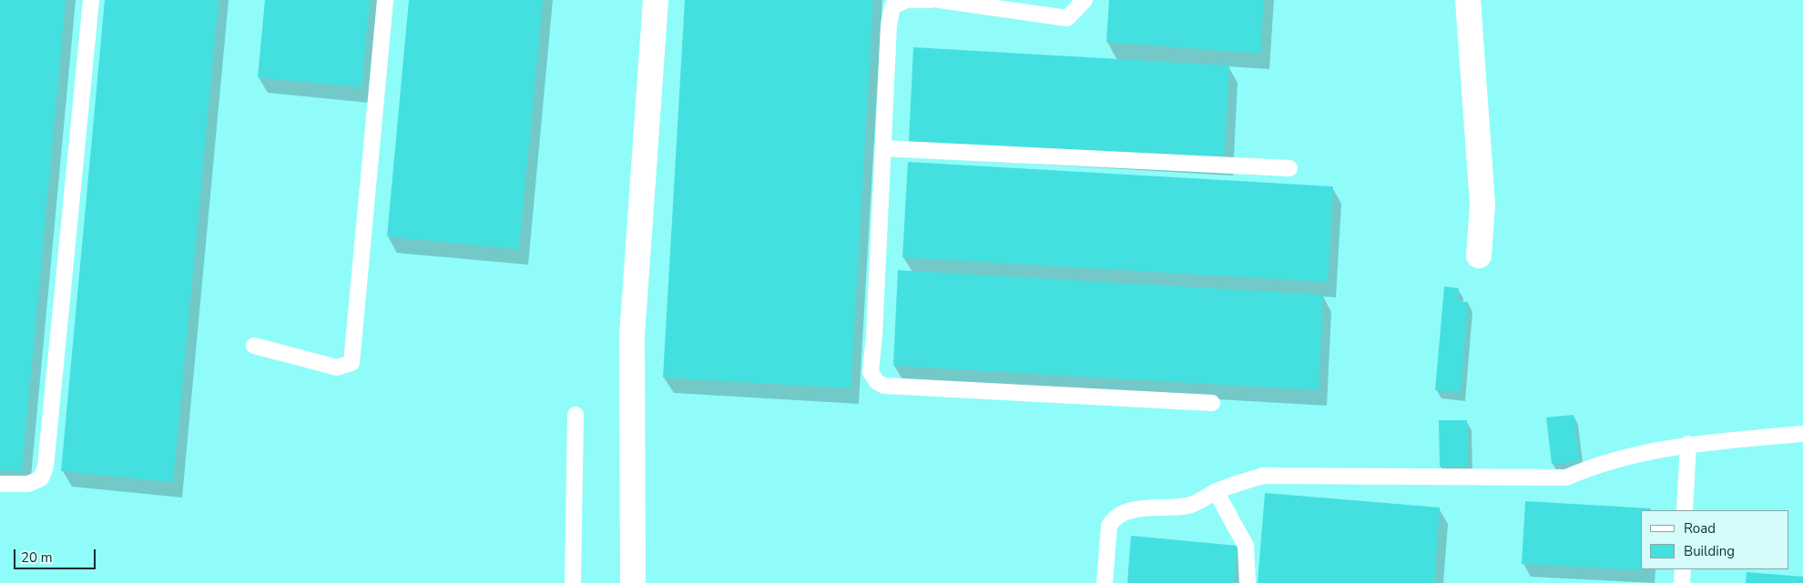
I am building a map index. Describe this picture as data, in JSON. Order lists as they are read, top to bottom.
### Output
{
  "legend": ["Road", "Building"],
  "scale_bar": "20 m"
}
